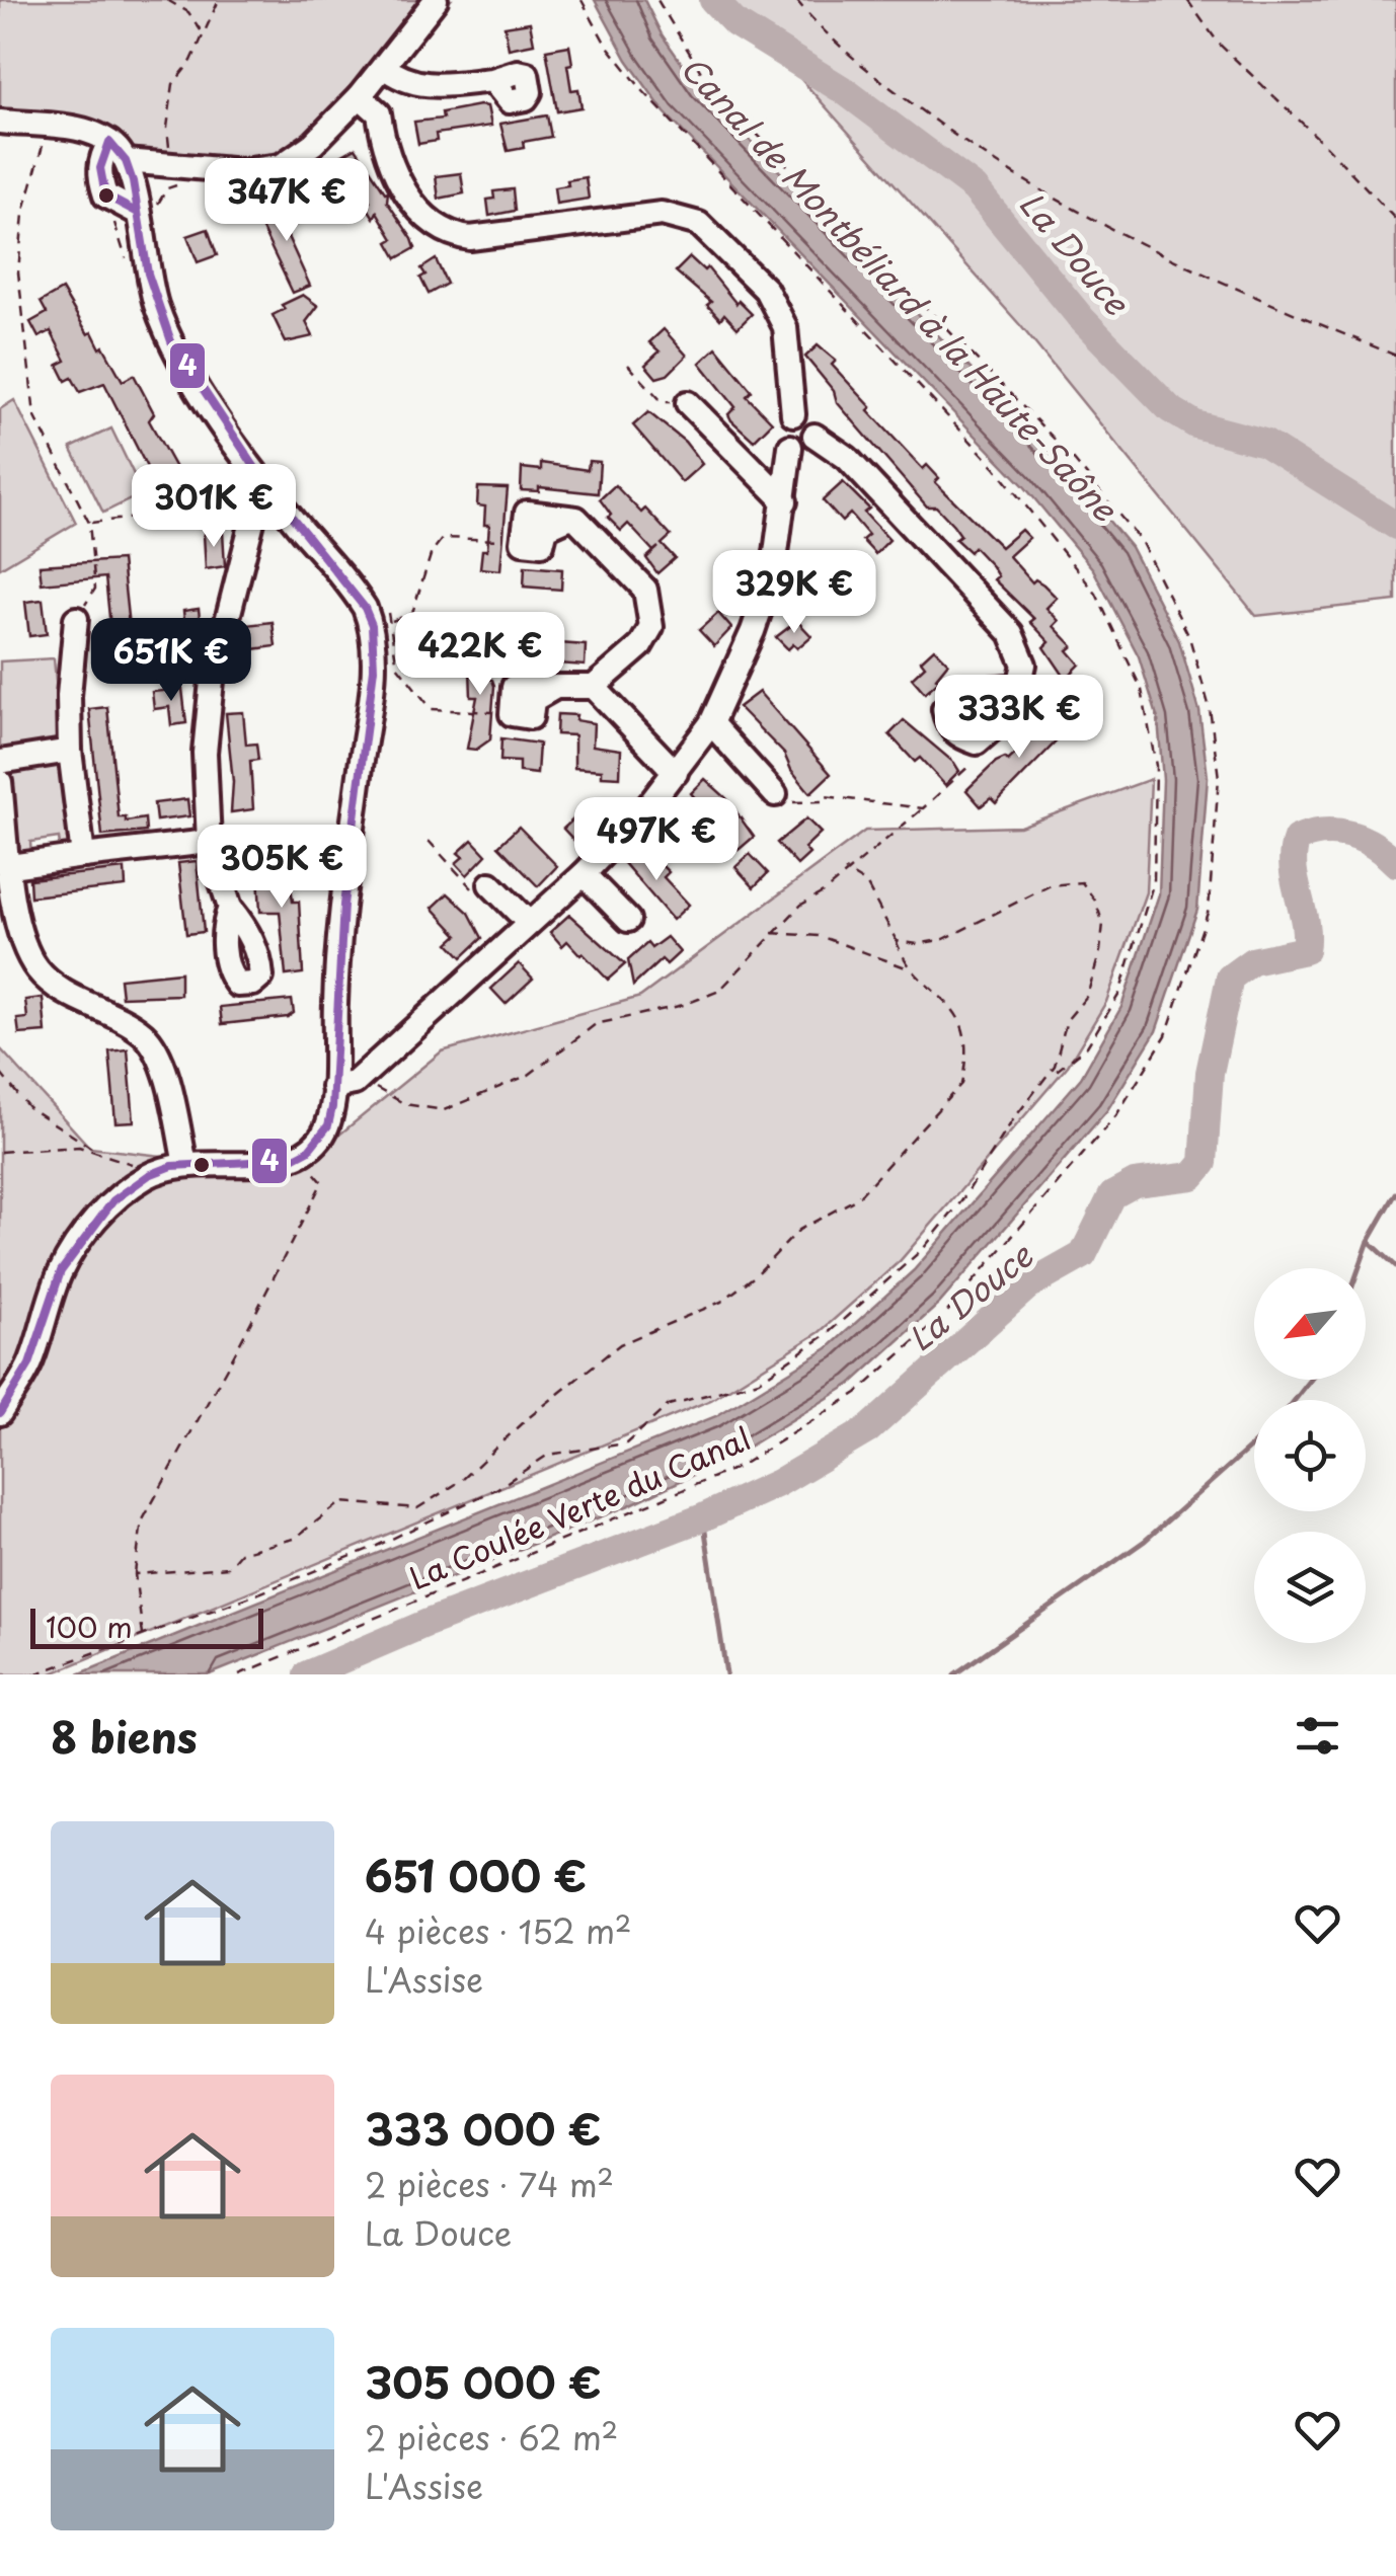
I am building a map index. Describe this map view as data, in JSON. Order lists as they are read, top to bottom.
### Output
{
  "streets": {
    "path": ["La Coulée Verte du Canal"]
  },
  "water": ["La Douce", "Canal de Montbéliard à la Haute-Saône"],
  "lines": ["transit line 4"],
  "scale_bar": "100 m",
  "north": "bottom left",
  "page": {
    "price": [
      "347K €",
      "301K €",
      "329K €",
      "422K €",
      "651K €",
      "333K €",
      "497K €",
      "305K €"
    ],
    "scale": "100 m",
    "heading": "8 biens",
    "list": [
      {
        "name": "651 000 €",
        "note": "4 pièces · 152 m² · L'Assise"
      },
      {
        "name": "333 000 €",
        "note": "2 pièces · 74 m² · La Douce"
      },
      {
        "name": "305 000 €",
        "note": "2 pièces · 62 m² · L'Assise"
      }
    ]
  }
}
